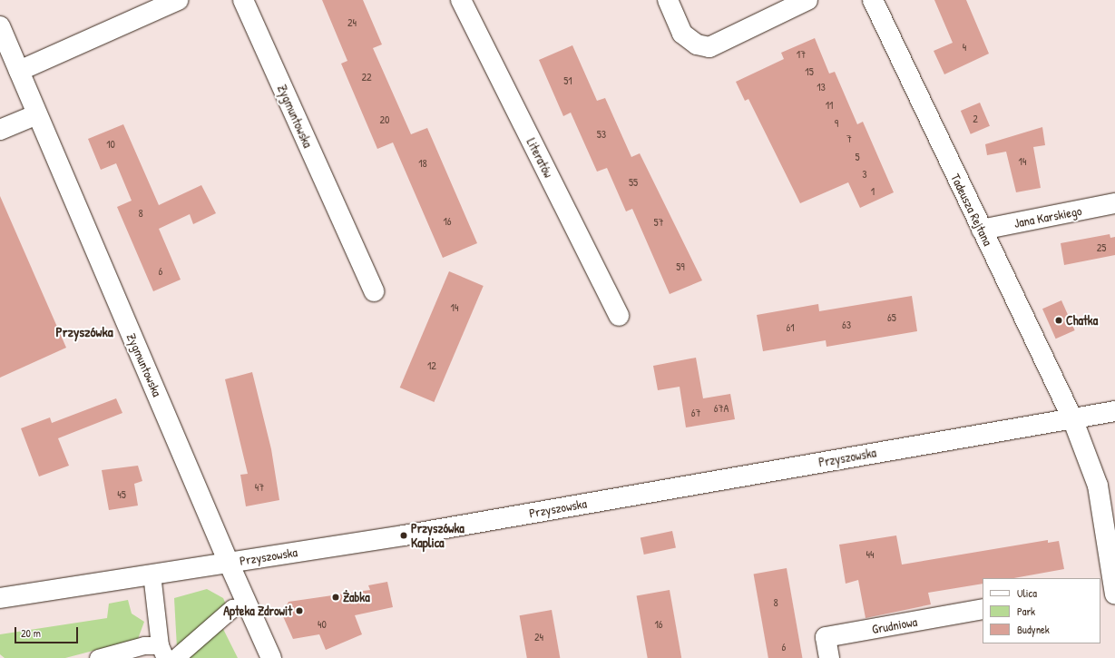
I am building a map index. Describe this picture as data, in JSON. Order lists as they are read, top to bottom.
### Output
{
  "streets": {
    "street": [
      "Zygmuntowska",
      "Literatów",
      "Tadeusza Rejtana",
      "Jana Karskiego",
      "Przyszowska",
      "Grudniowa"
    ]
  },
  "crossings": [
    ["Zygmuntowska", "Przyszowska"],
    ["Tadeusza Rejtana", "Jana Karskiego"],
    ["Tadeusza Rejtana", "Przyszowska"]
  ],
  "districts": ["Przyszówka"],
  "places": [
    "Chatka",
    "Przyszówka Kaplica",
    "Żabka",
    "Apteka Zdrowit"
  ],
  "house_numbers": [
    "24",
    "4",
    "17",
    "15",
    "22",
    "51",
    "13",
    "11",
    "2",
    "20",
    "9",
    "53",
    "7",
    "10",
    "5",
    "14",
    "18",
    "3",
    "55",
    "1",
    "8",
    "16",
    "57",
    "25",
    "59",
    "6",
    "14",
    "65",
    "63",
    "61",
    "12",
    "67A",
    "67",
    "47",
    "45",
    "44",
    "8",
    "40",
    "16",
    "24",
    "6"
  ],
  "legend": ["Ulica", "Park", "Budynek"],
  "scale_bar": "20 m"
}
